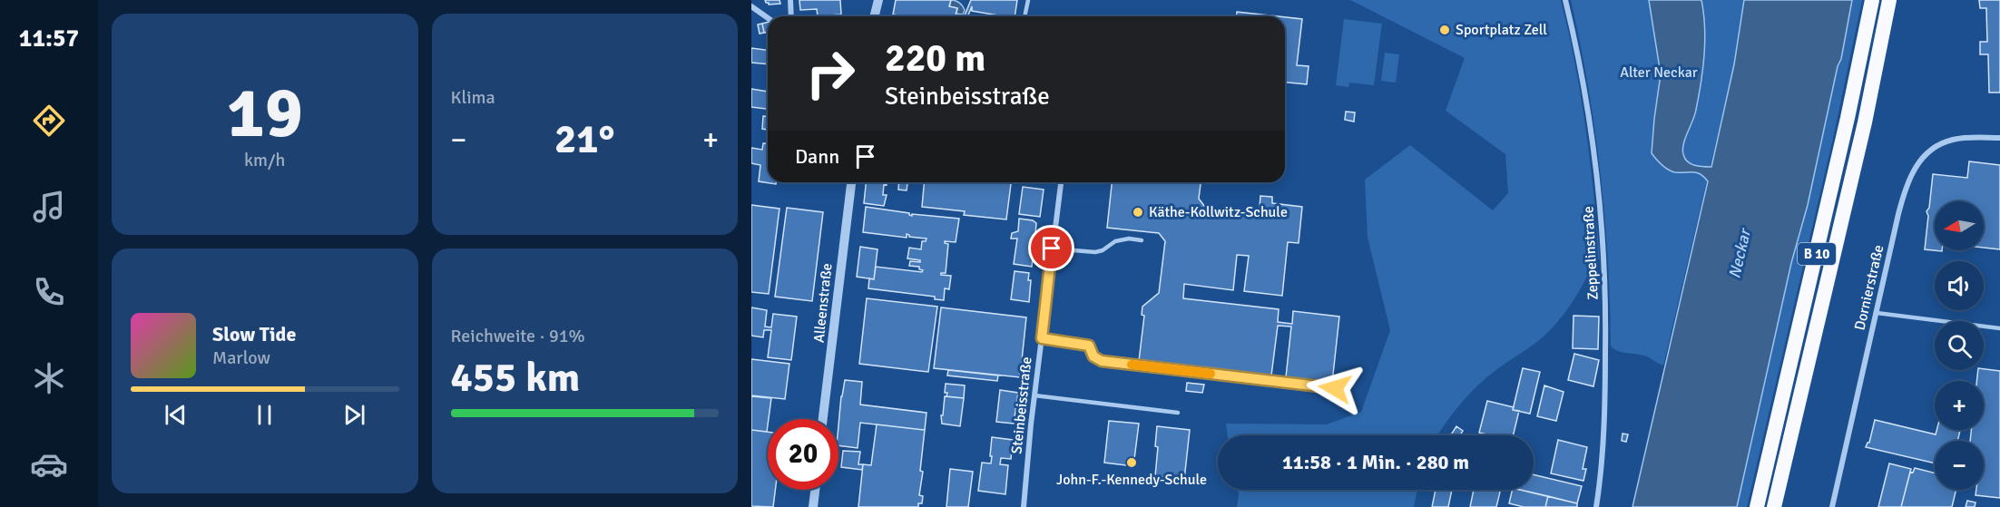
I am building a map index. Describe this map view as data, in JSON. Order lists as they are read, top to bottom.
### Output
{
  "streets": {
    "highway": ["B 10"],
    "street": [
      "Zeppelinstraße",
      "Dornierstraße",
      "Alleenstraße",
      "Steinbeisstraße"
    ]
  },
  "water": ["Neckar"],
  "parks": ["Alter Neckar"],
  "places": ["Sportplatz Zell", "Käthe-Kollwitz-Schule", "John-F.-Kennedy-Schule"],
  "north": "left",
  "page": {
    "tabs": "11:57",
    "tile": [
      ["19", "km/h"],
      "Klima",
      ["Reichweite · 91%", "455 km"]
    ],
    "turn": ["220 m", "Steinbeisstraße"],
    "heat": ["−", "21°", "+"],
    "then": "Dann",
    "map_buttons": ["+", "−"],
    "song": ["Slow Tide", "Marlow"],
    "limit": "20",
    "trip": "11:58 · 1 Min. · 280 m"
  }
}
